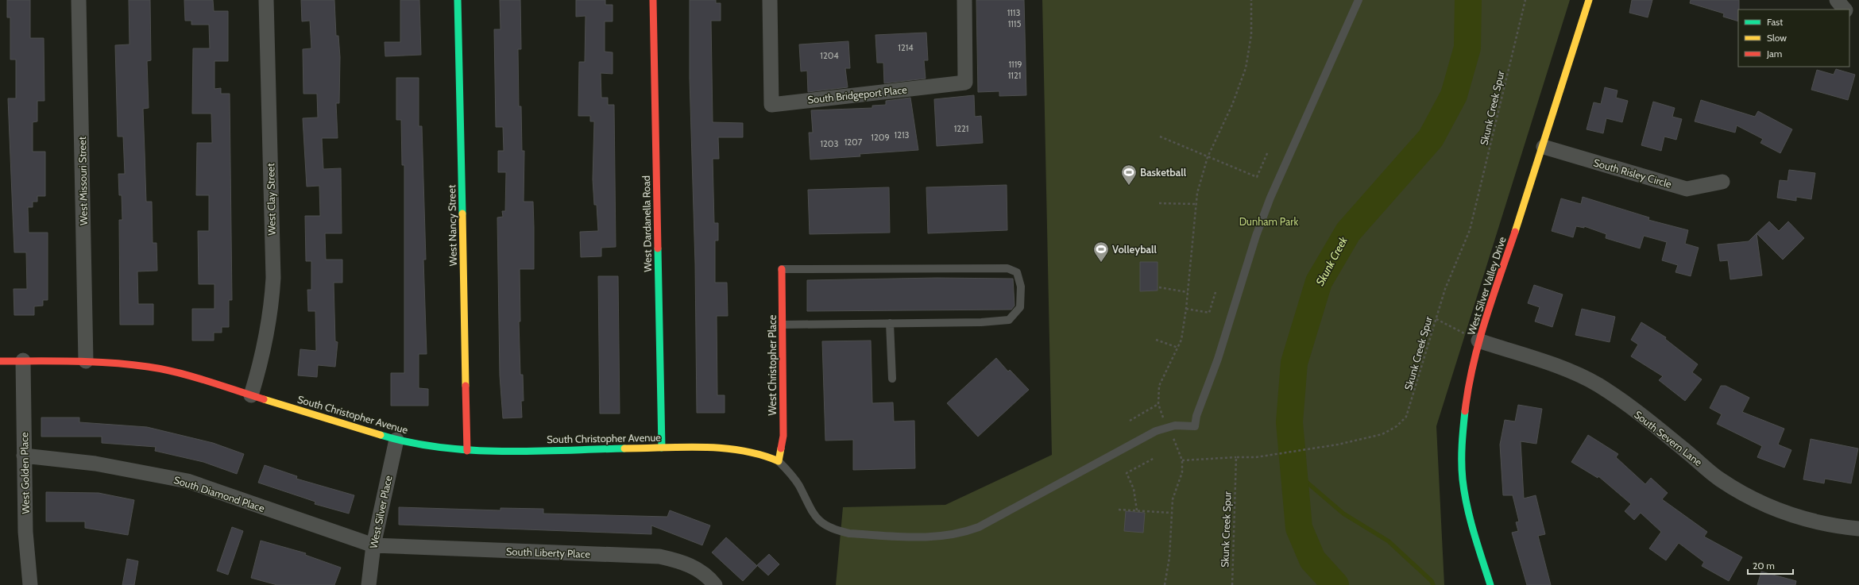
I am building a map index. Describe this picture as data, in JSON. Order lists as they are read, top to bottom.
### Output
{
  "streets": {
    "street": [
      "South Bridgeport Place",
      "South Risley Circle",
      "West Missouri Street",
      "West Clay Street",
      "West Dardanella Road",
      "West Nancy Street",
      "West Silver Valley Drive",
      "West Christopher Place",
      "South Christopher Avenue",
      "South Severn Lane",
      "West Golden Place",
      "South Diamond Place",
      "West Silver Place",
      "South Liberty Place"
    ],
    "path": ["Skunk Creek Spur"]
  },
  "crossings": [
    ["South Risley Circle", "West Silver Valley Drive"],
    ["West Missouri Street", "South Christopher Avenue"],
    ["West Clay Street", "South Christopher Avenue"],
    ["West Dardanella Road", "South Christopher Avenue"],
    ["West Nancy Street", "South Christopher Avenue"],
    ["West Silver Valley Drive", "South Severn Lane"],
    ["West Christopher Place", "South Christopher Avenue"],
    ["South Christopher Avenue", "West Golden Place"],
    ["South Christopher Avenue", "West Silver Place"],
    ["West Golden Place", "South Diamond Place"],
    ["South Diamond Place", "West Silver Place"],
    ["South Diamond Place", "South Liberty Place"],
    ["West Silver Place", "South Liberty Place"]
  ],
  "water": ["Skunk Creek"],
  "parks": ["Dunham Park"],
  "places": {
    "sports": ["Basketball", "Volleyball"]
  },
  "house_numbers": [
    "1113",
    "1115",
    "1214",
    "1204",
    "1119",
    "1121",
    "1221",
    "1213",
    "1209",
    "1207",
    "1203"
  ],
  "legend": ["Fast", "Slow", "Jam"],
  "scale_bar": "20 m"
}
